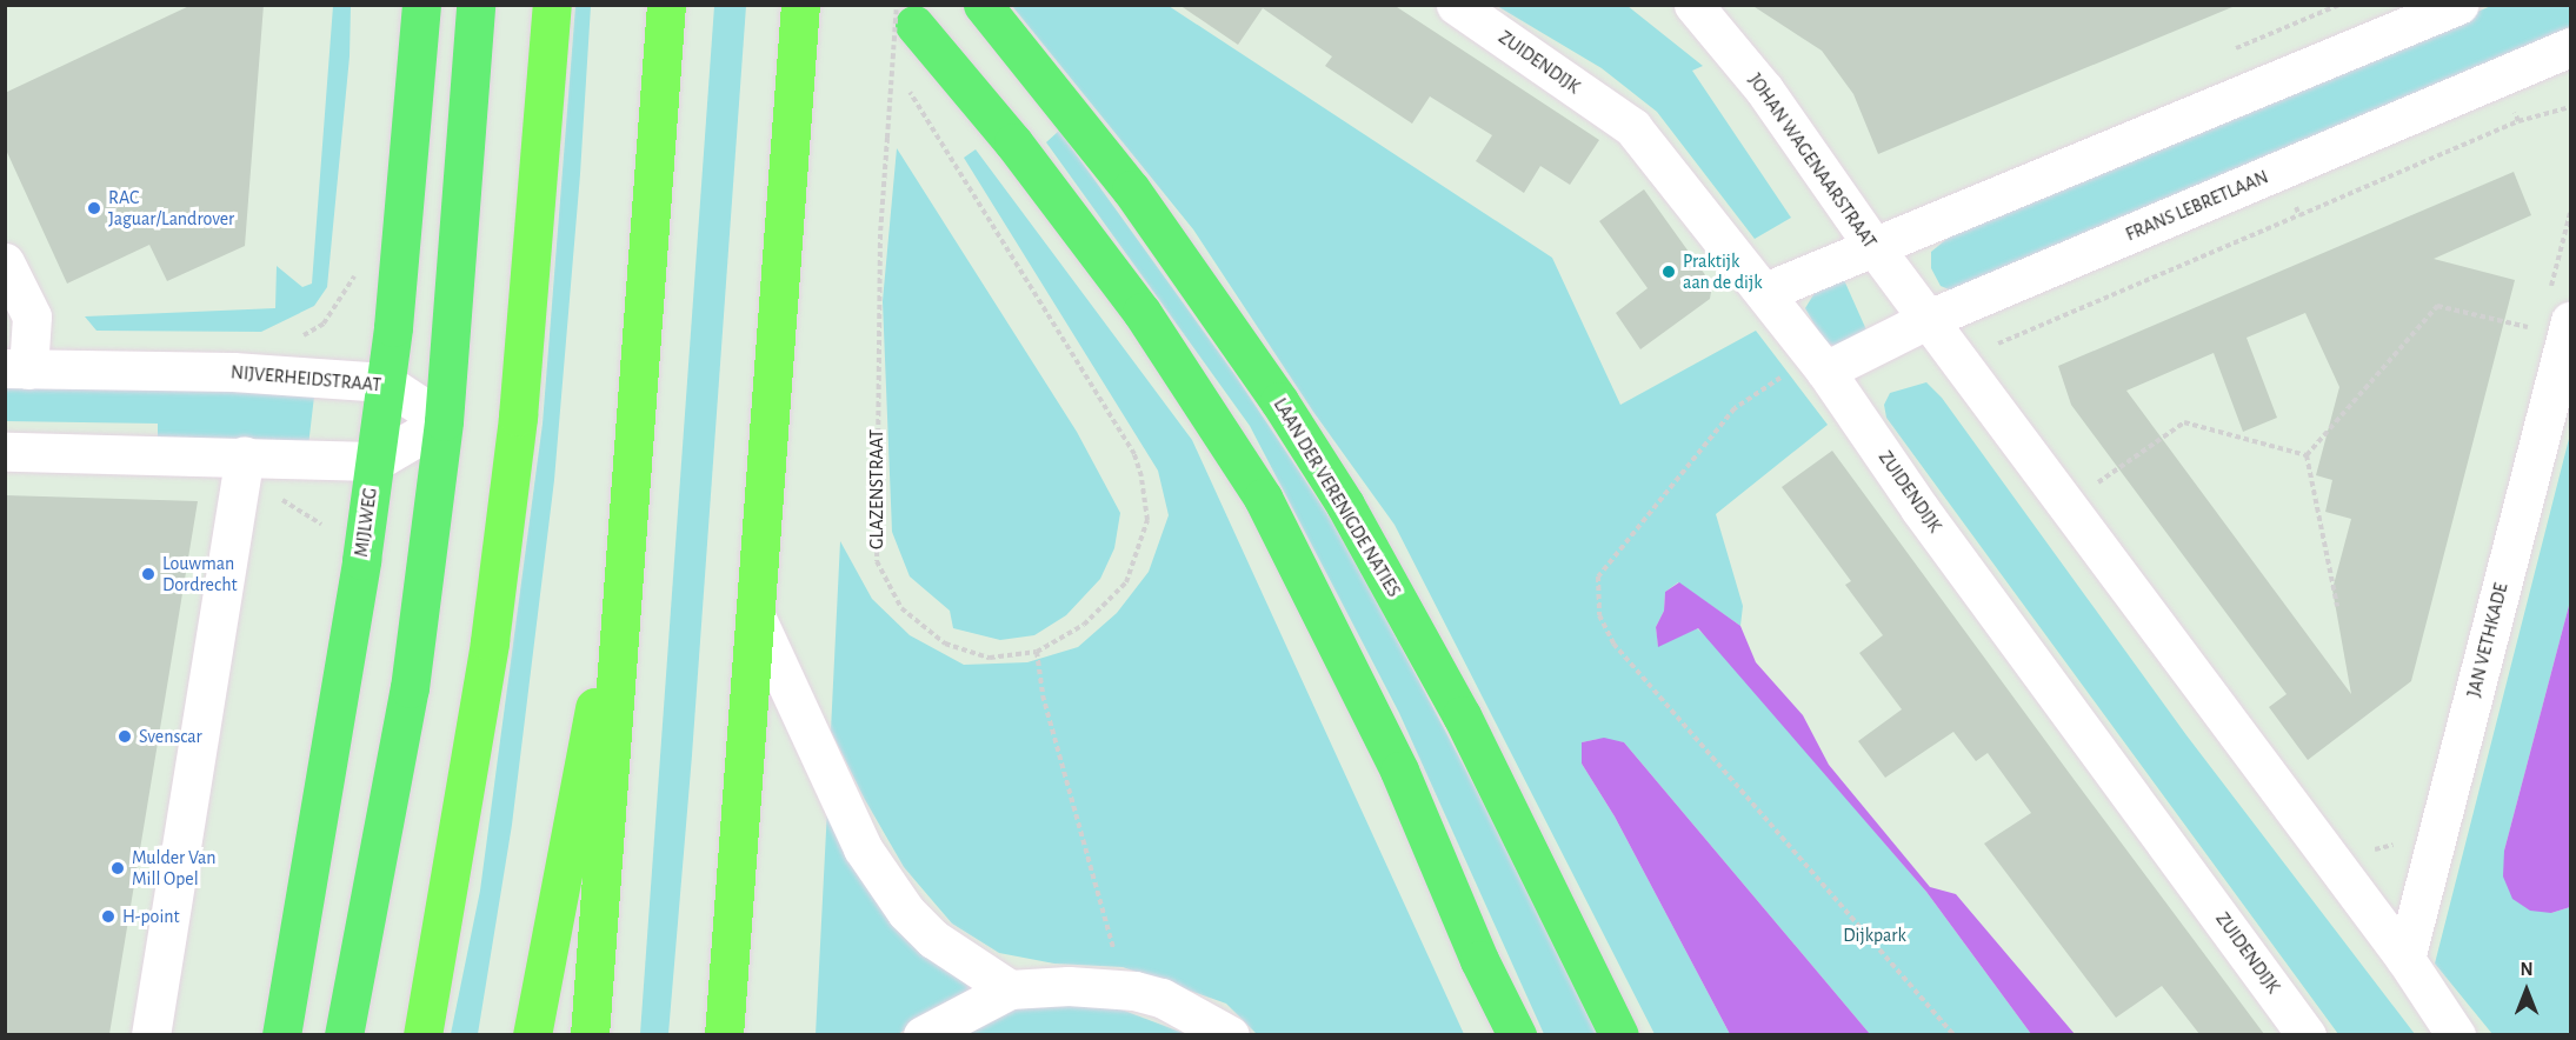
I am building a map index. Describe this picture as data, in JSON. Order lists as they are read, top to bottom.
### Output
{
  "streets": {
    "main road": ["LAAN DER VERENIGDE NATIES", "MIJLWEG"],
    "street": [
      "ZUIDENDIJK",
      "JOHAN WAGENAARSTRAAT",
      "FRANS LEBRETLAAN",
      "NIJVERHEIDSTRAAT",
      "JAN VETHKADE"
    ],
    "path": ["GLAZENSTRAAT"]
  },
  "crossings": [
    ["ZUIDENDIJK", "FRANS LEBRETLAAN"],
    ["JOHAN WAGENAARSTRAAT", "FRANS LEBRETLAAN"],
    ["NIJVERHEIDSTRAAT", "MIJLWEG"]
  ],
  "parks": ["Dijkpark"],
  "places": [
    "RAC Jaguar/Landrover",
    "Praktijk aan de dijk",
    "Louwman Dordrecht",
    "Svenscar",
    "Mulder Van Mill Opel",
    "H-point"
  ],
  "north": "top"
}
